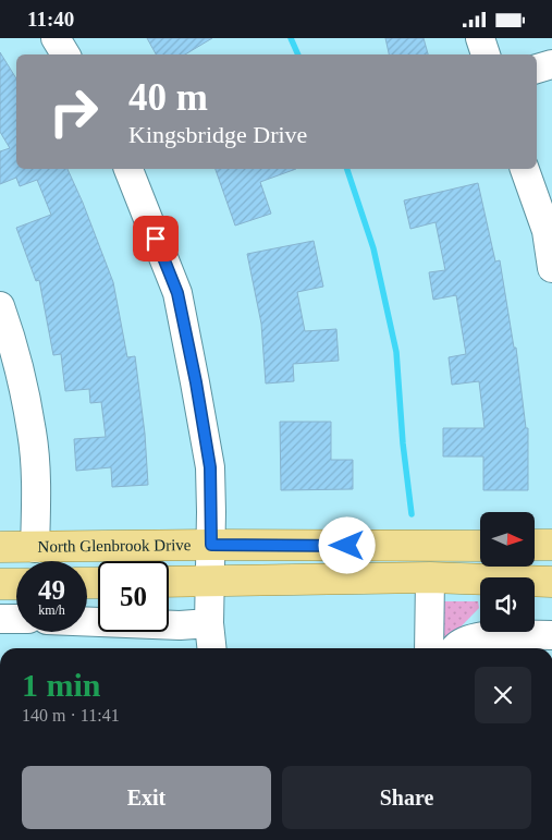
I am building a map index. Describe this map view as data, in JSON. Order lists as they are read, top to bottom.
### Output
{
  "streets": {
    "main road": ["North Glenbrook Drive"]
  },
  "north": "right",
  "page": {
    "status": "11:40",
    "turn": ["40 m", "Kingsbridge Drive"],
    "speed": "49 km/h",
    "limit": "50",
    "heading": ["1 min", "140 m · 11:41"],
    "buttons": ["Exit", "Share"]
  }
}
